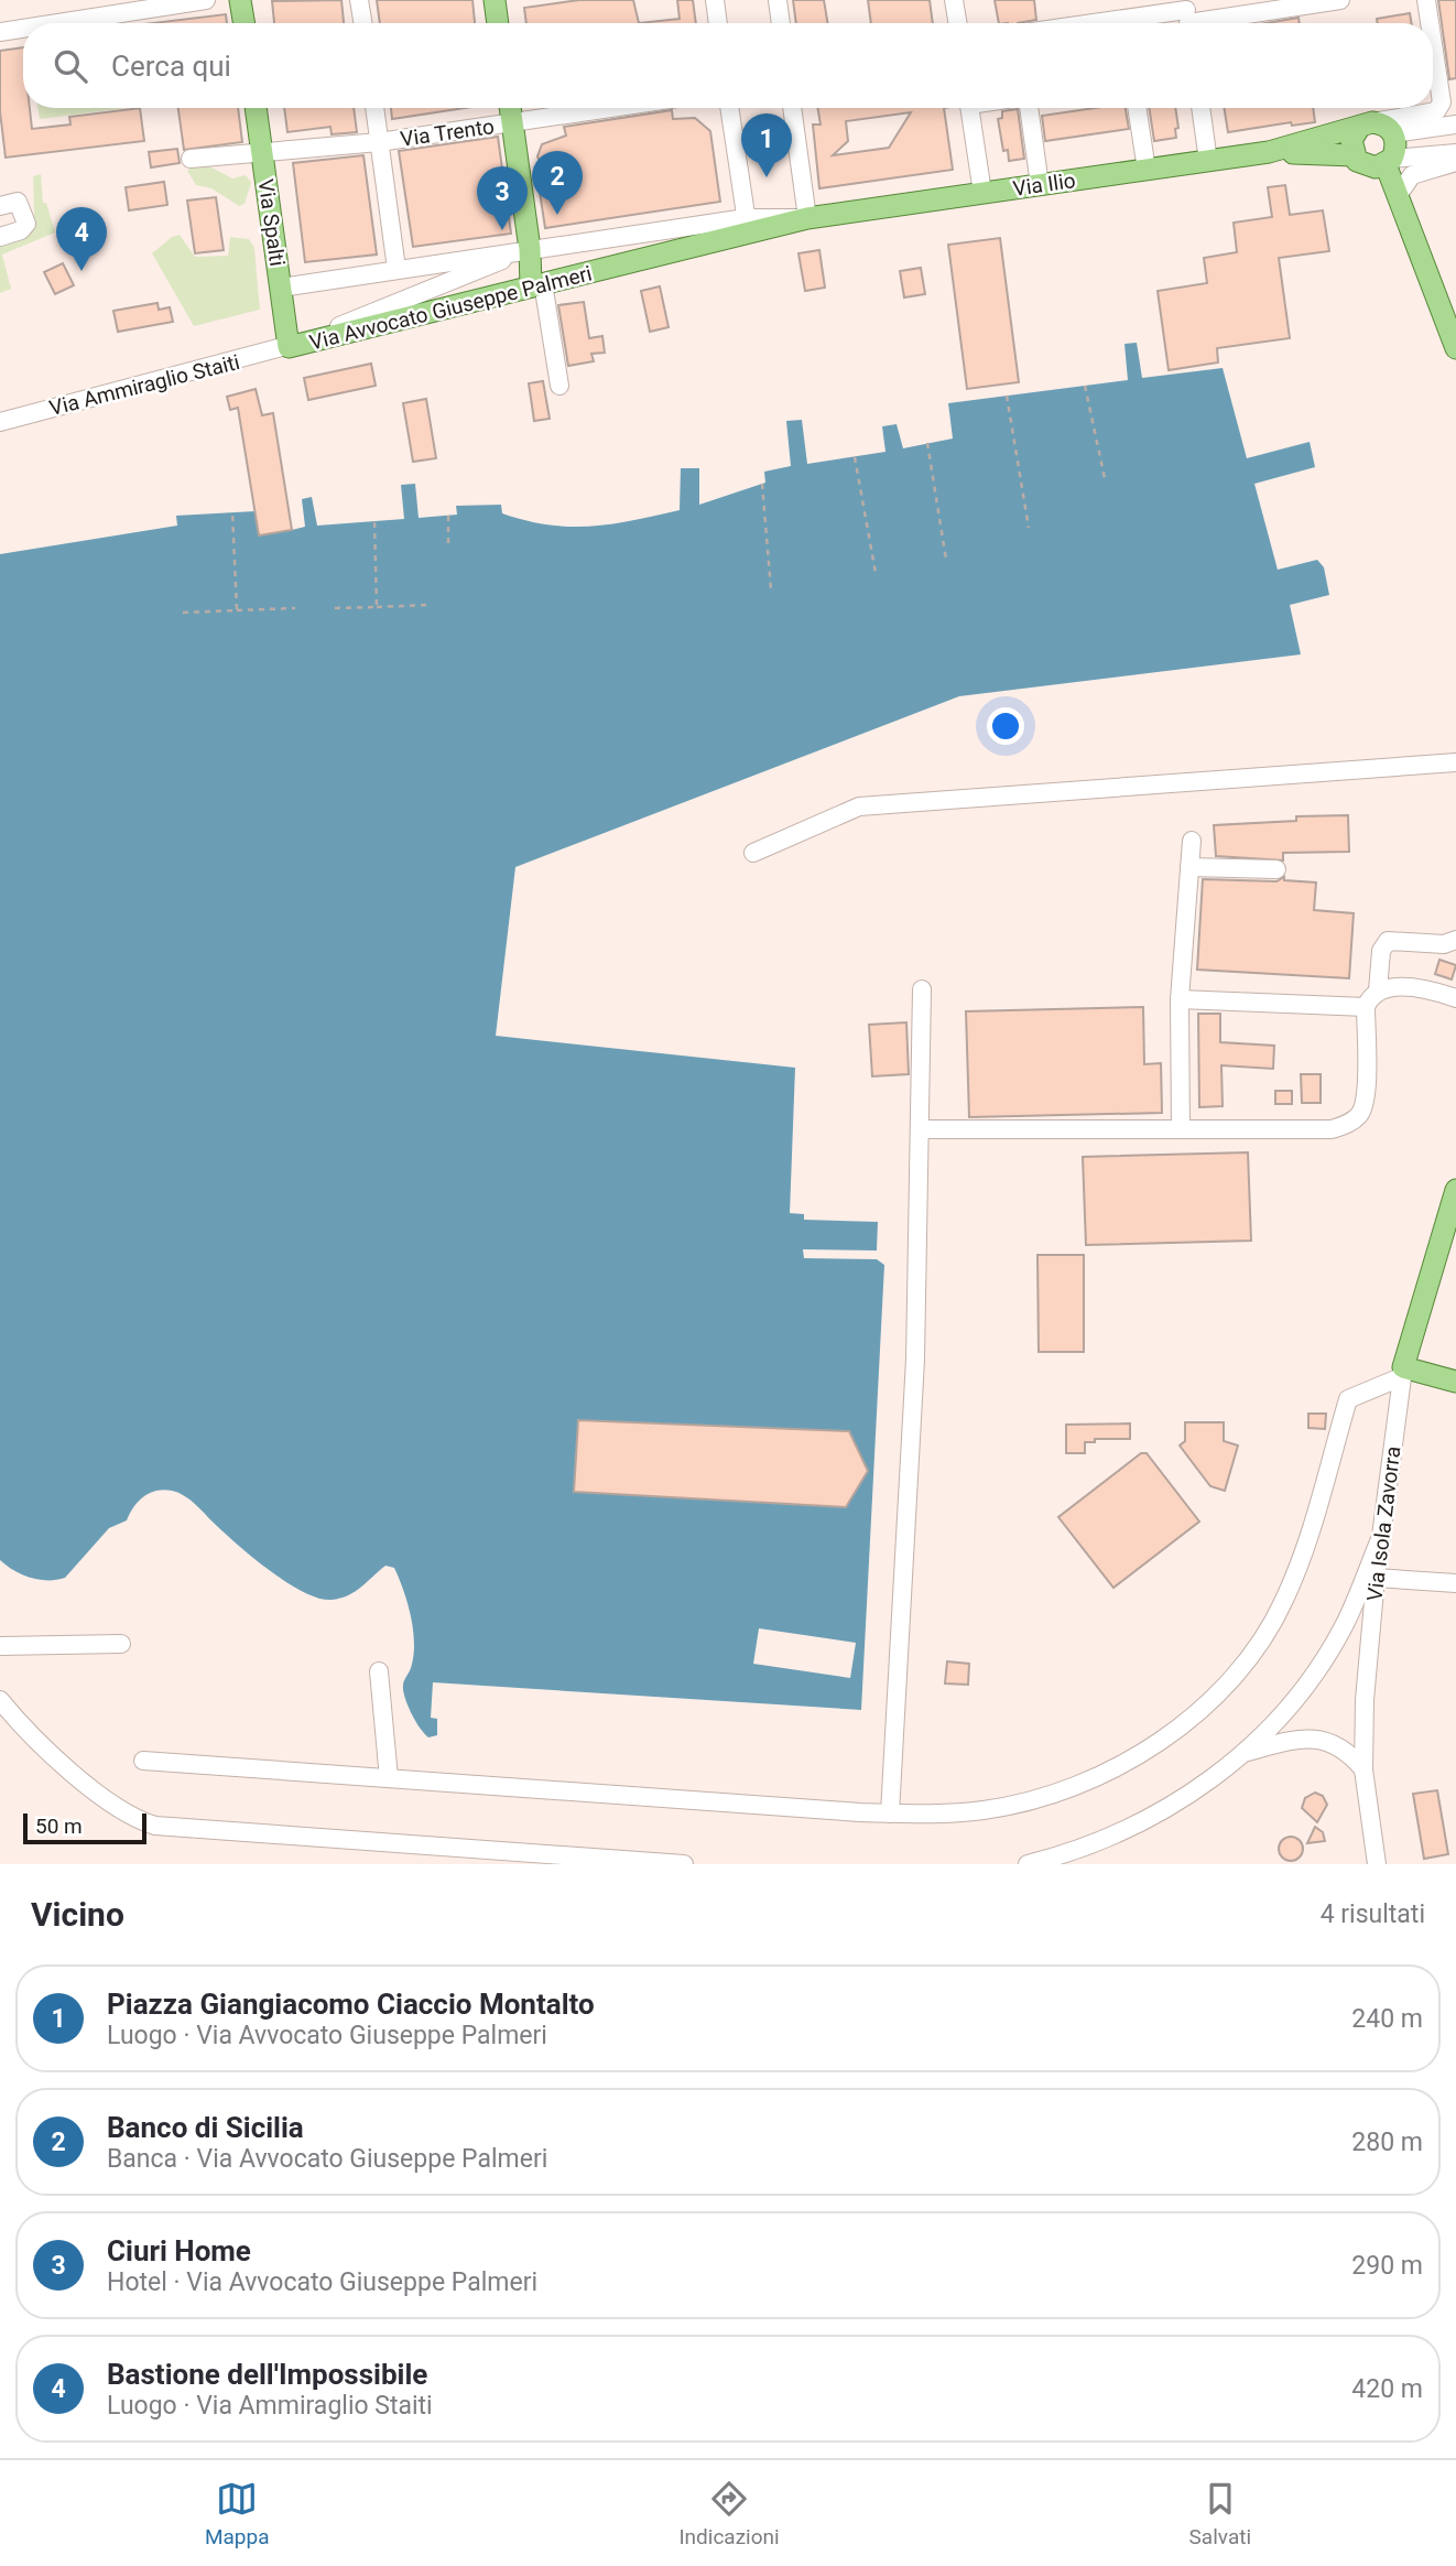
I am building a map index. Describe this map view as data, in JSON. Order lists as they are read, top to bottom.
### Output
{
  "streets": {
    "main road": [
      "Via Ilio",
      "Via Spalti",
      "Via Avvocato Giuseppe Palmeri",
      "Via Isola Zavorra"
    ],
    "street": ["Via Trento", "Via Ammiraglio Staiti"]
  },
  "crossings": [
    ["Via Trento", "Via Spalti"],
    ["Via Ilio", "Via Avvocato Giuseppe Palmeri"],
    ["Via Spalti", "Via Avvocato Giuseppe Palmeri"],
    ["Via Spalti", "Via Ammiraglio Staiti"],
    ["Via Avvocato Giuseppe Palmeri", "Via Ammiraglio Staiti"]
  ],
  "scale_bar": "50 m",
  "page": {
    "search": "Cerca qui",
    "pins": [
      "1",
      "2",
      "3",
      "4"
    ],
    "scale": "50 m",
    "heading": ["Vicino", "4 risultati"],
    "list": [
      {
        "mark": "1",
        "name": "Piazza Giangiacomo Ciaccio Montalto",
        "note": "Luogo · Via Avvocato Giuseppe Palmeri",
        "value": "240 m"
      },
      {
        "mark": "2",
        "name": "Banco di Sicilia",
        "note": "Banca · Via Avvocato Giuseppe Palmeri",
        "value": "280 m"
      },
      {
        "mark": "3",
        "name": "Ciuri Home",
        "note": "Hotel · Via Avvocato Giuseppe Palmeri",
        "value": "290 m"
      },
      {
        "mark": "4",
        "name": "Bastione dell'Impossibile",
        "note": "Luogo · Via Ammiraglio Staiti",
        "value": "420 m"
      }
    ],
    "nav": ["Mappa", "Indicazioni", "Salvati"]
  }
}
